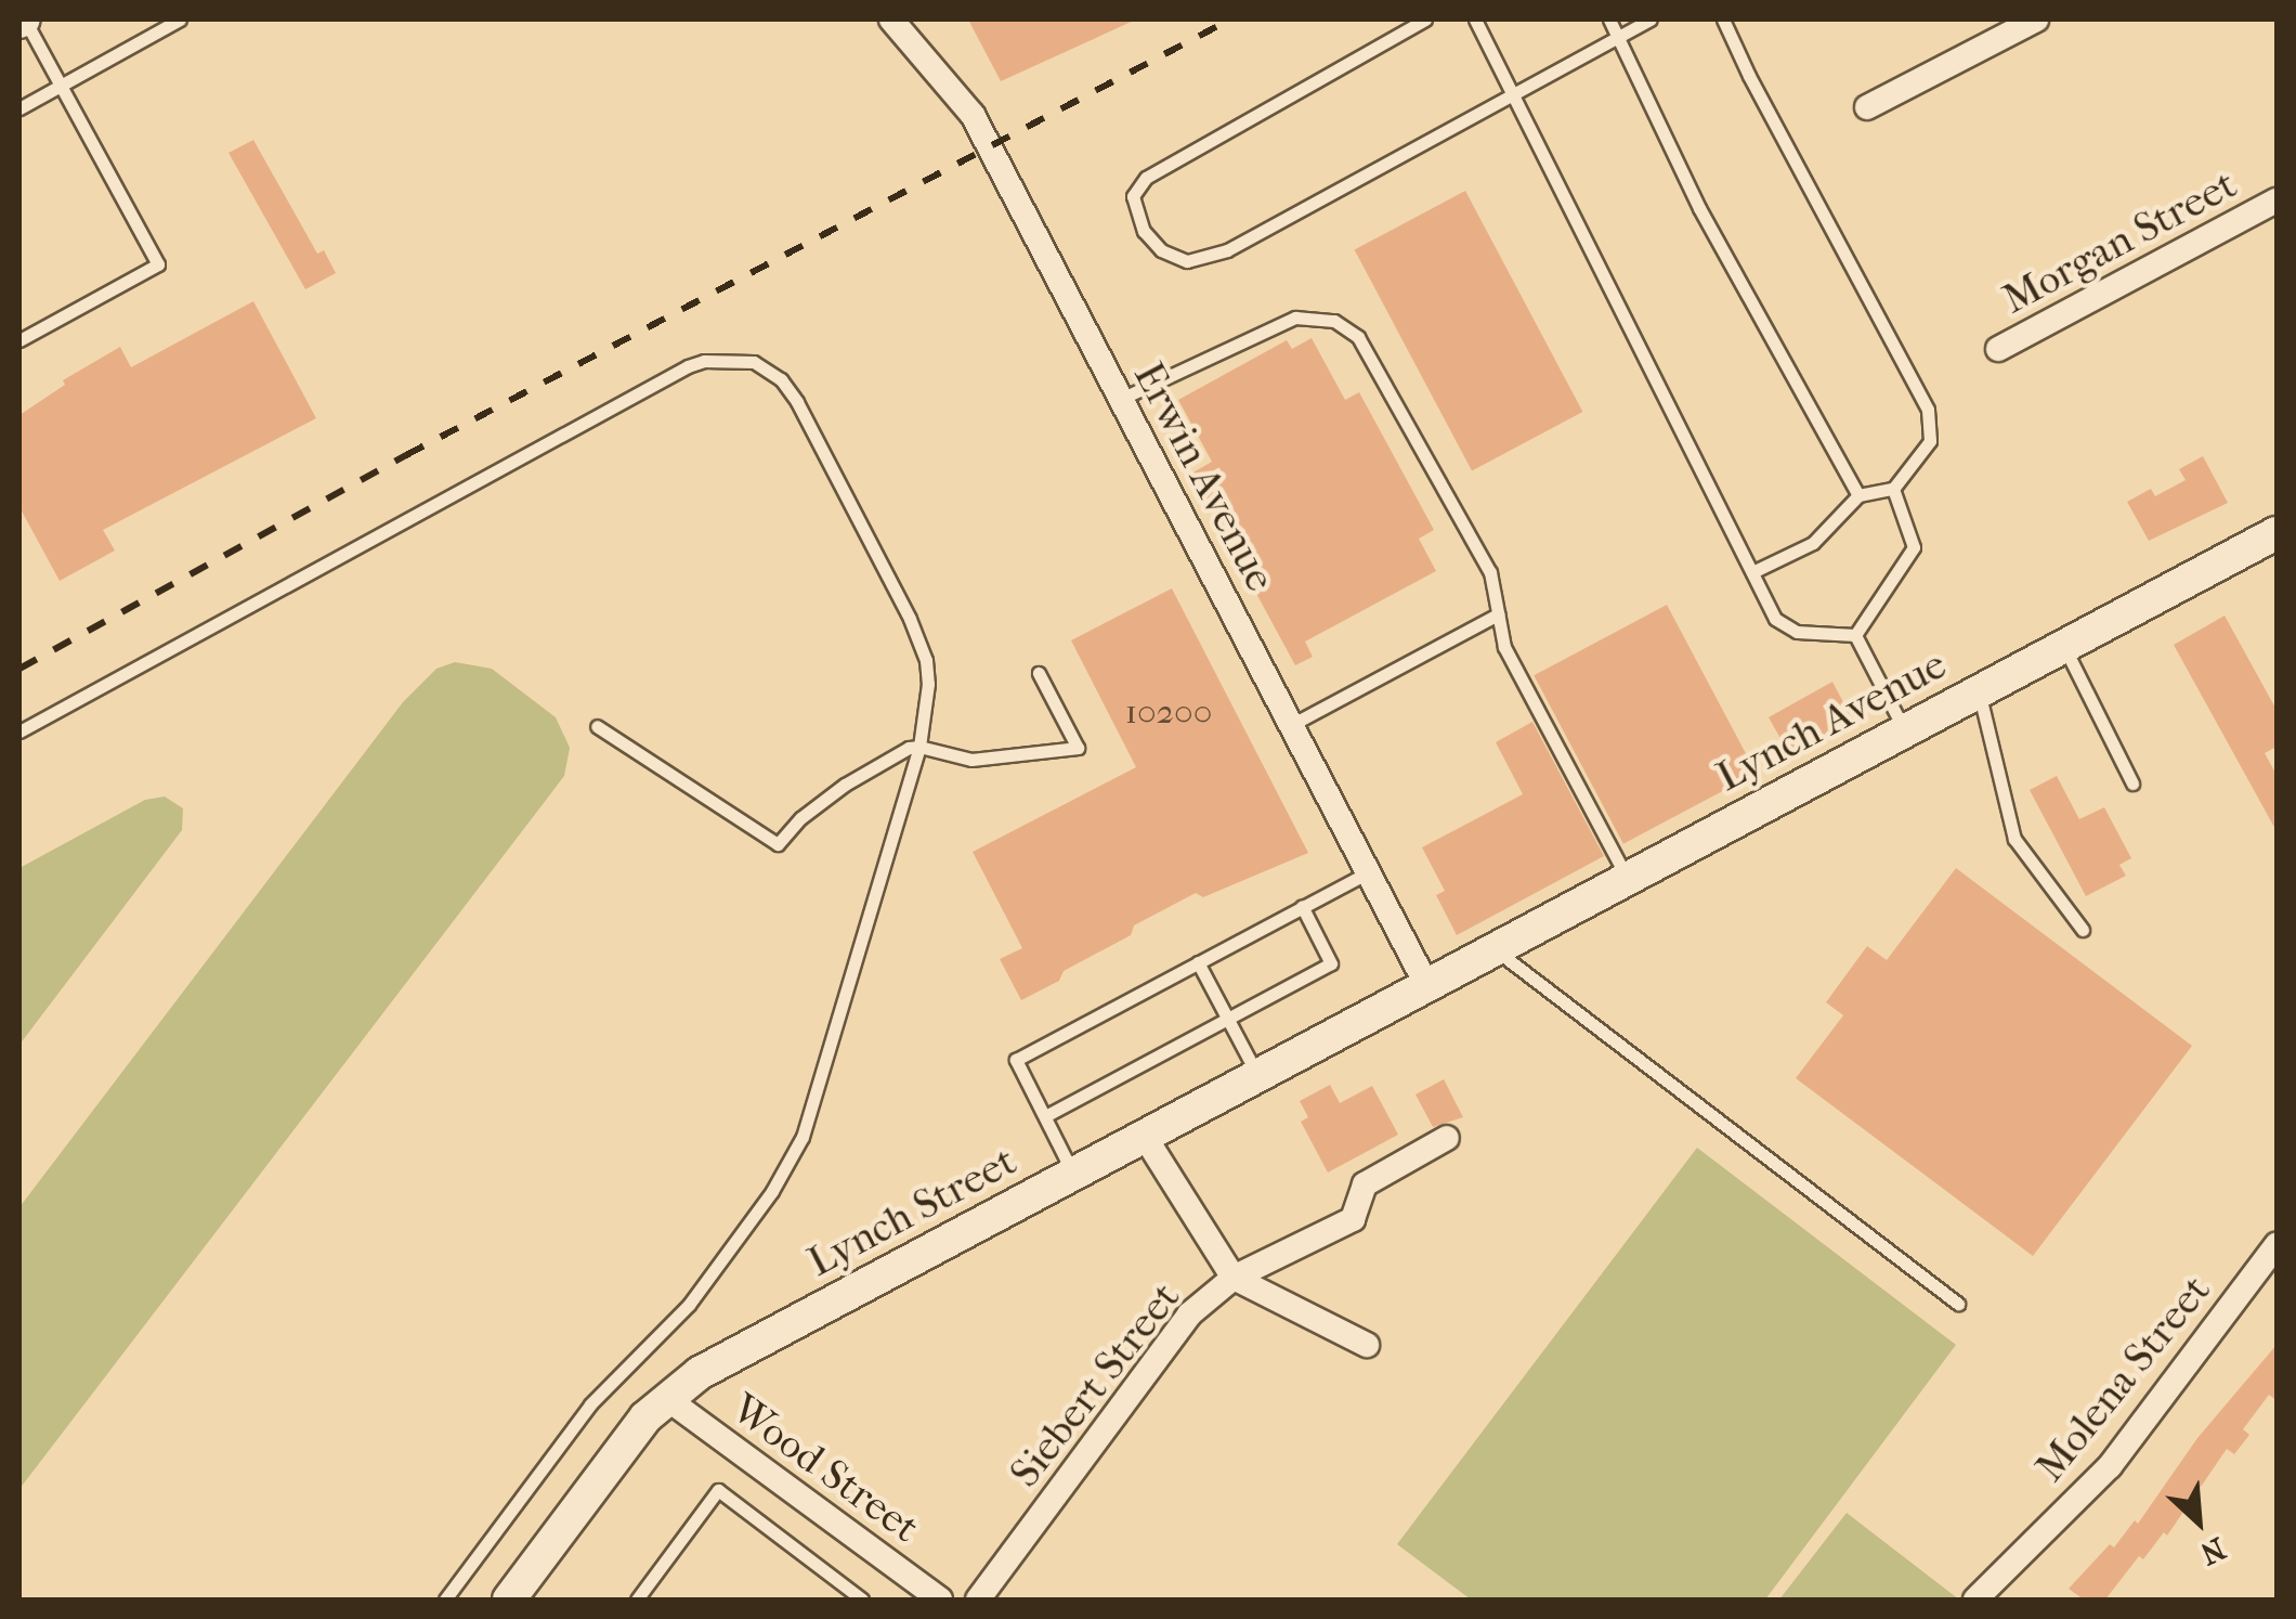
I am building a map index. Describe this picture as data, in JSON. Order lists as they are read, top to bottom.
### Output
{
  "streets": {
    "street": [
      "Morgan Street",
      "Erwin Avenue",
      "Lynch Avenue",
      "Lynch Street",
      "Molena Street",
      "Siebert Street",
      "Wood Street"
    ]
  },
  "crossings": [
    ["Erwin Avenue", "Lynch Avenue"],
    ["Erwin Avenue", "Lynch Street"],
    ["Lynch Avenue", "Lynch Street"],
    ["Lynch Street", "Wood Street"]
  ],
  "house_numbers": ["10200"],
  "north": "bottom right"
}
